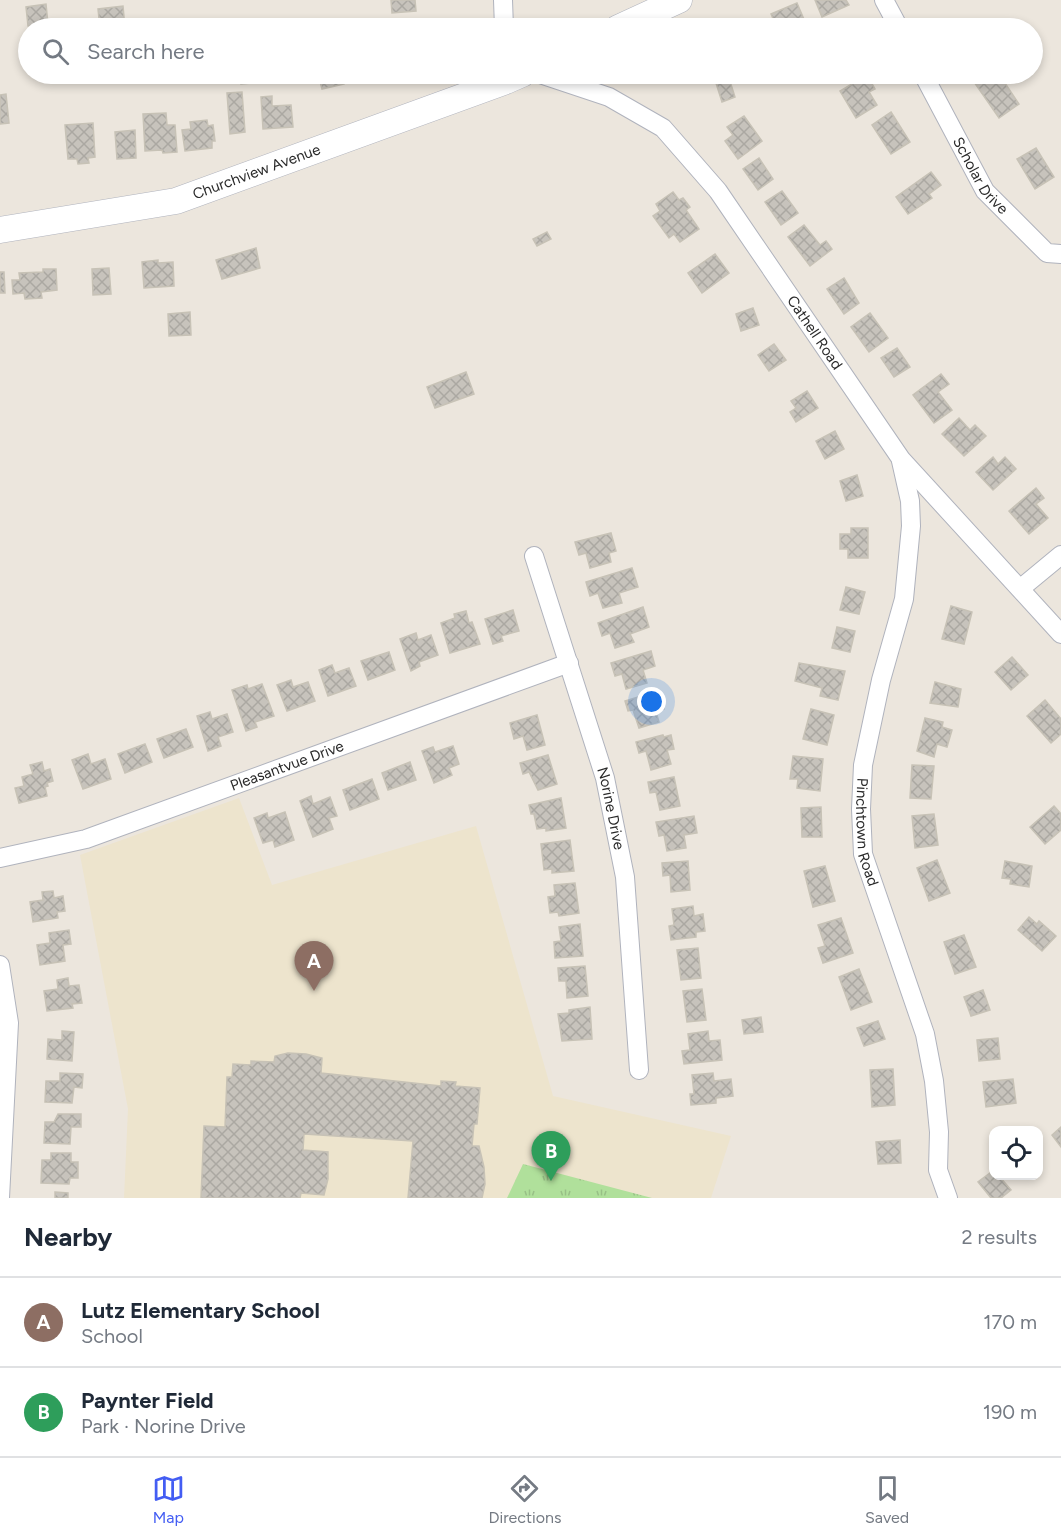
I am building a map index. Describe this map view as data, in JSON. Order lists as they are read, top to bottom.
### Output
{
  "streets": {
    "street": [
      "Churchview Avenue",
      "Scholar Drive",
      "Cathell Road",
      "Pleasantvue Drive",
      "Norine Drive",
      "Pinchtown Road"
    ]
  },
  "crossings": [
    ["Cathell Road", "Pinchtown Road"],
    ["Pleasantvue Drive", "Norine Drive"]
  ],
  "page": {
    "search": "Search here",
    "pins": ["A", "B"],
    "heading": ["Nearby", "2 results"],
    "list": [
      {
        "mark": "A",
        "name": "Lutz Elementary School",
        "note": "School",
        "value": "170 m"
      },
      {
        "mark": "B",
        "name": "Paynter Field",
        "note": "Park · Norine Drive",
        "value": "190 m"
      }
    ],
    "nav": ["Map", "Directions", "Saved"]
  }
}
